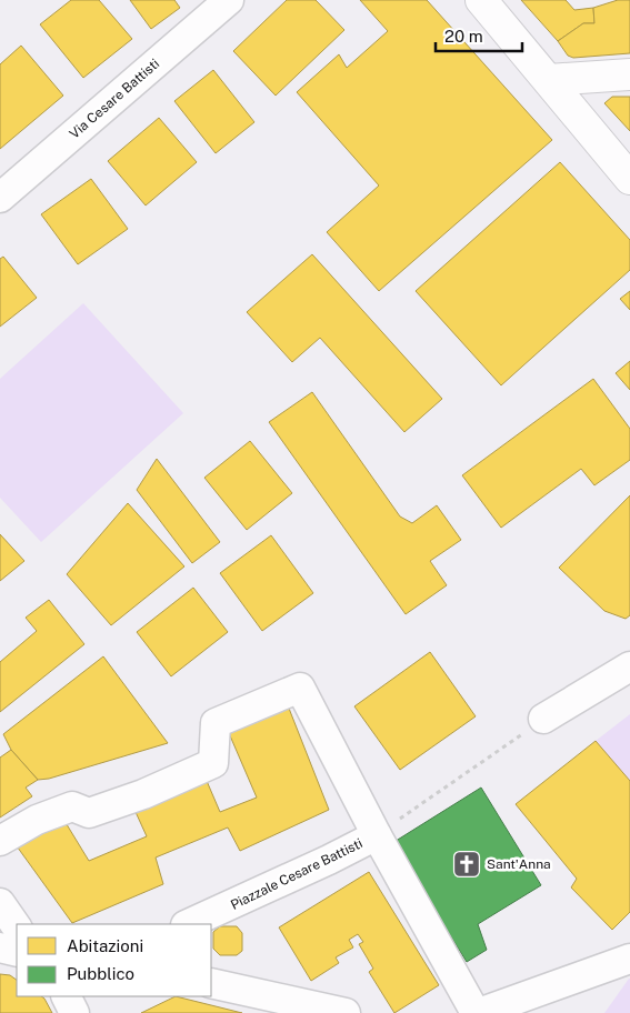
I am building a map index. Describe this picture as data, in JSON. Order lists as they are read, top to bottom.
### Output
{
  "streets": {
    "street": ["Via Cesare Battisti", "Piazzale Cesare Battisti"]
  },
  "places": {
    "church": ["Sant'Anna"]
  },
  "legend": ["Abitazioni", "Pubblico"],
  "scale_bar": "20 m"
}
